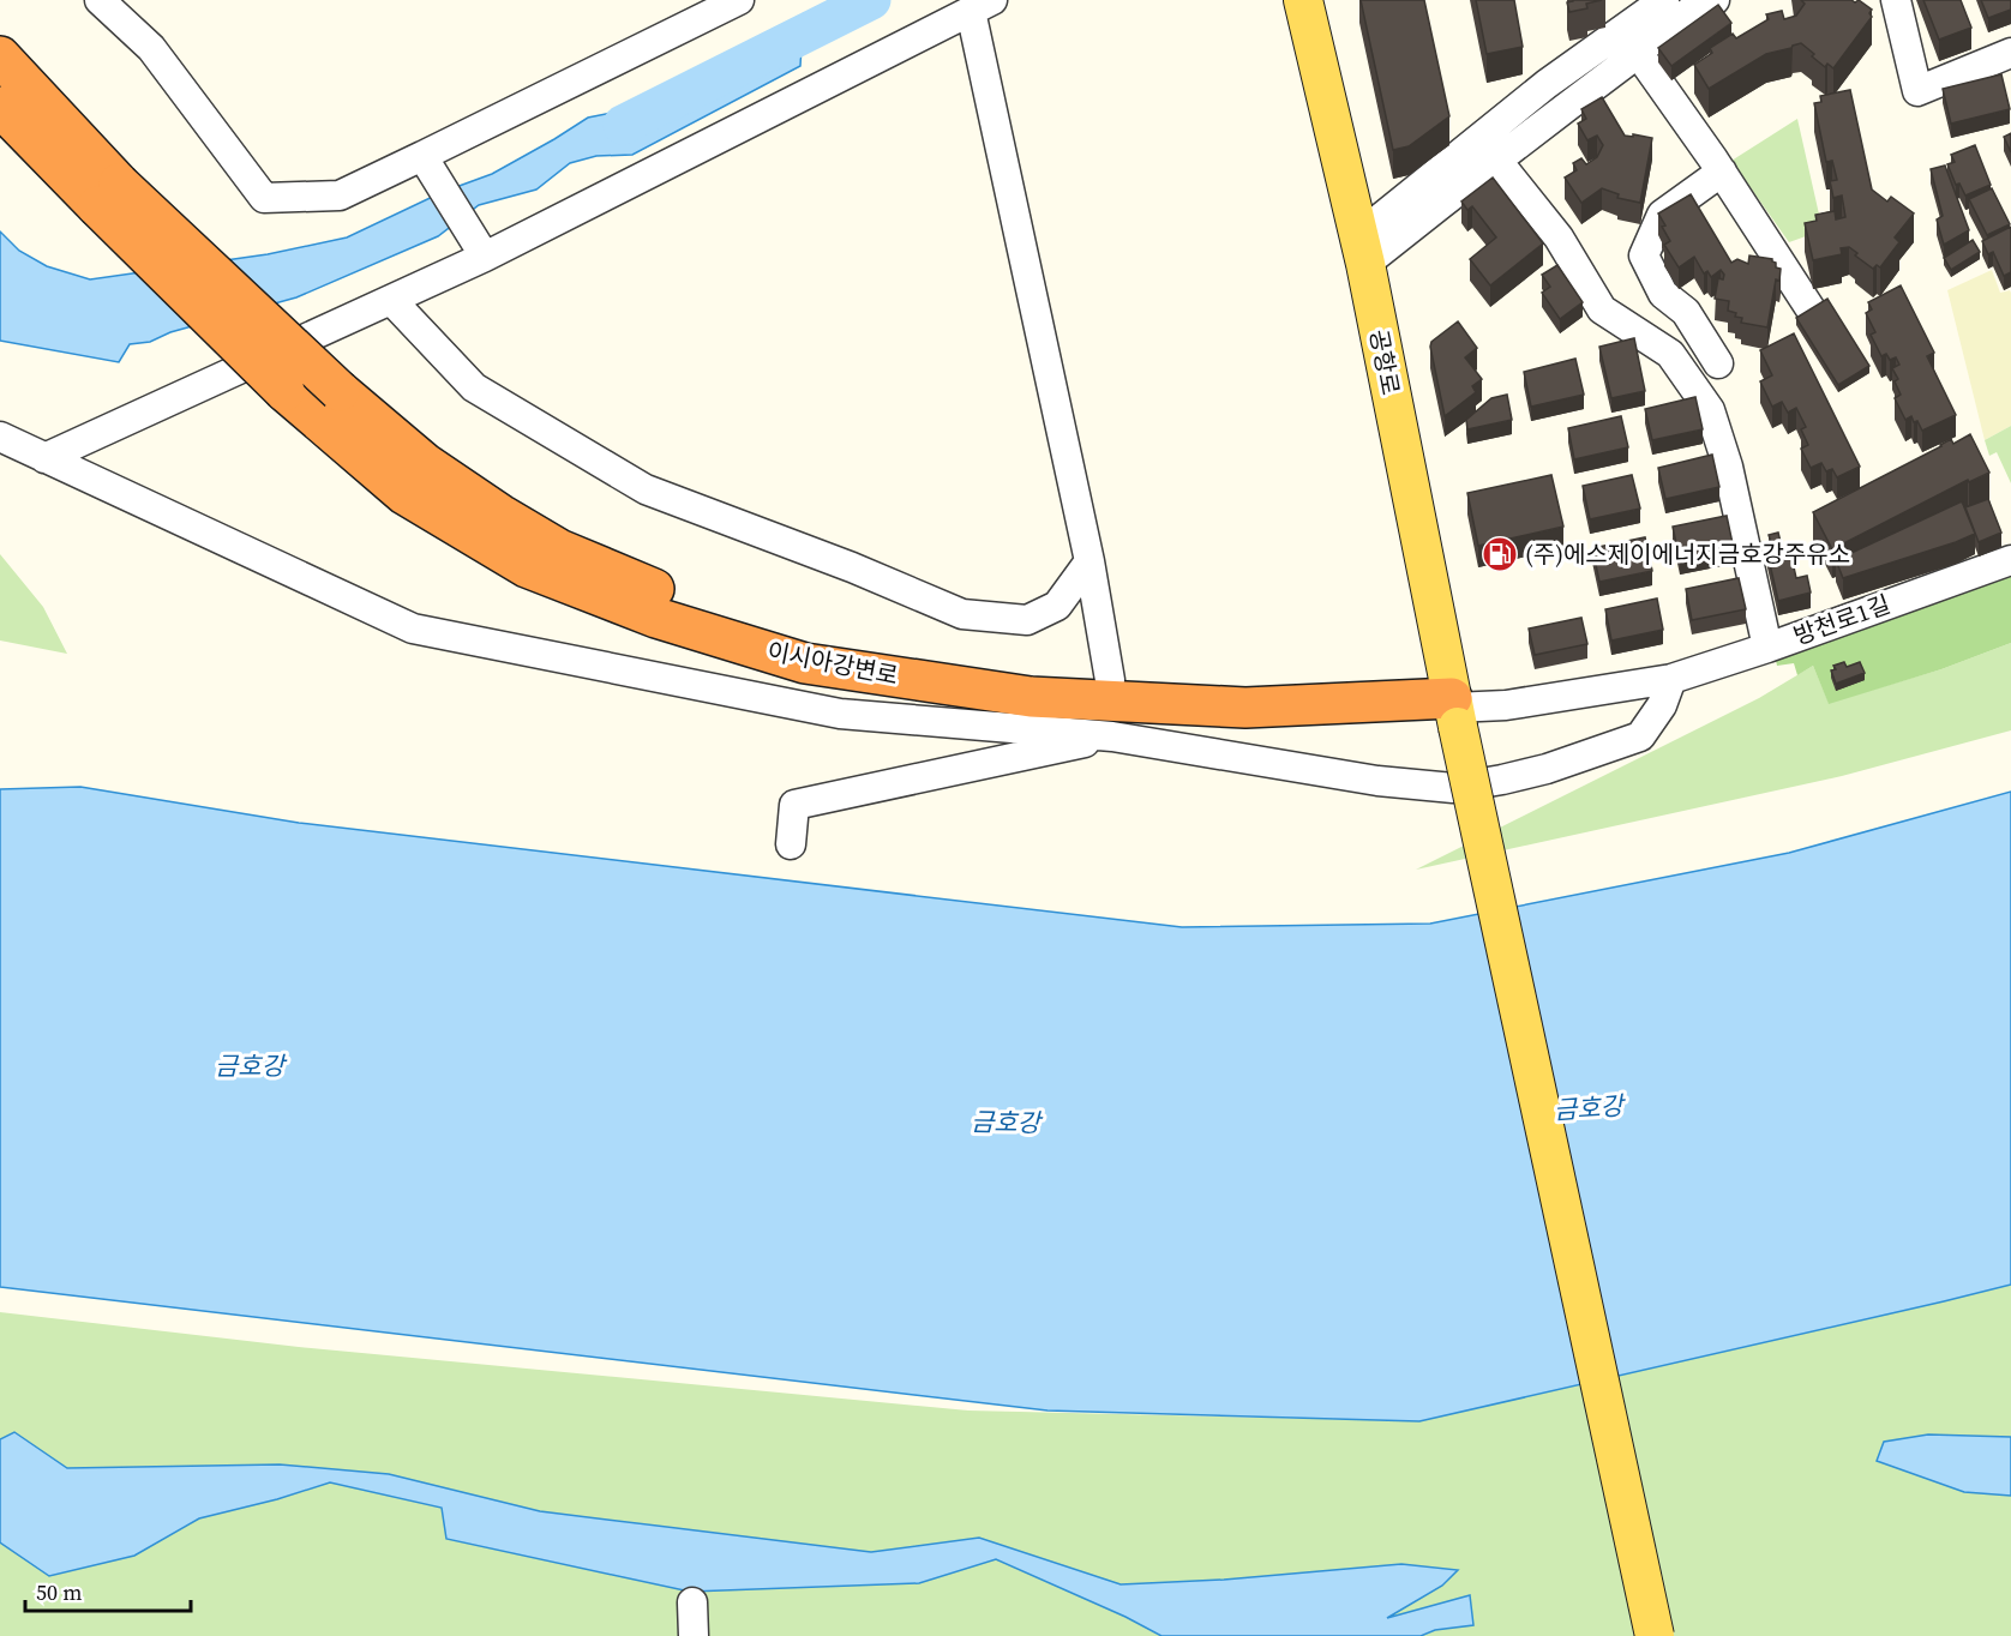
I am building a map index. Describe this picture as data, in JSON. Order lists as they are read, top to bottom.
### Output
{
  "streets": {
    "highway": ["이시아강변로"],
    "main road": ["공항로"],
    "street": ["방천로1길"]
  },
  "crossings": [
    ["공항로", "방천로1길"],
    ["공항로", "이시아강변로"],
    ["방천로1길", "이시아강변로"]
  ],
  "water": ["금호강"],
  "places": {
    "fuel station": ["(주)에스제이에너지금호강주유소"]
  },
  "scale_bar": "50 m"
}
